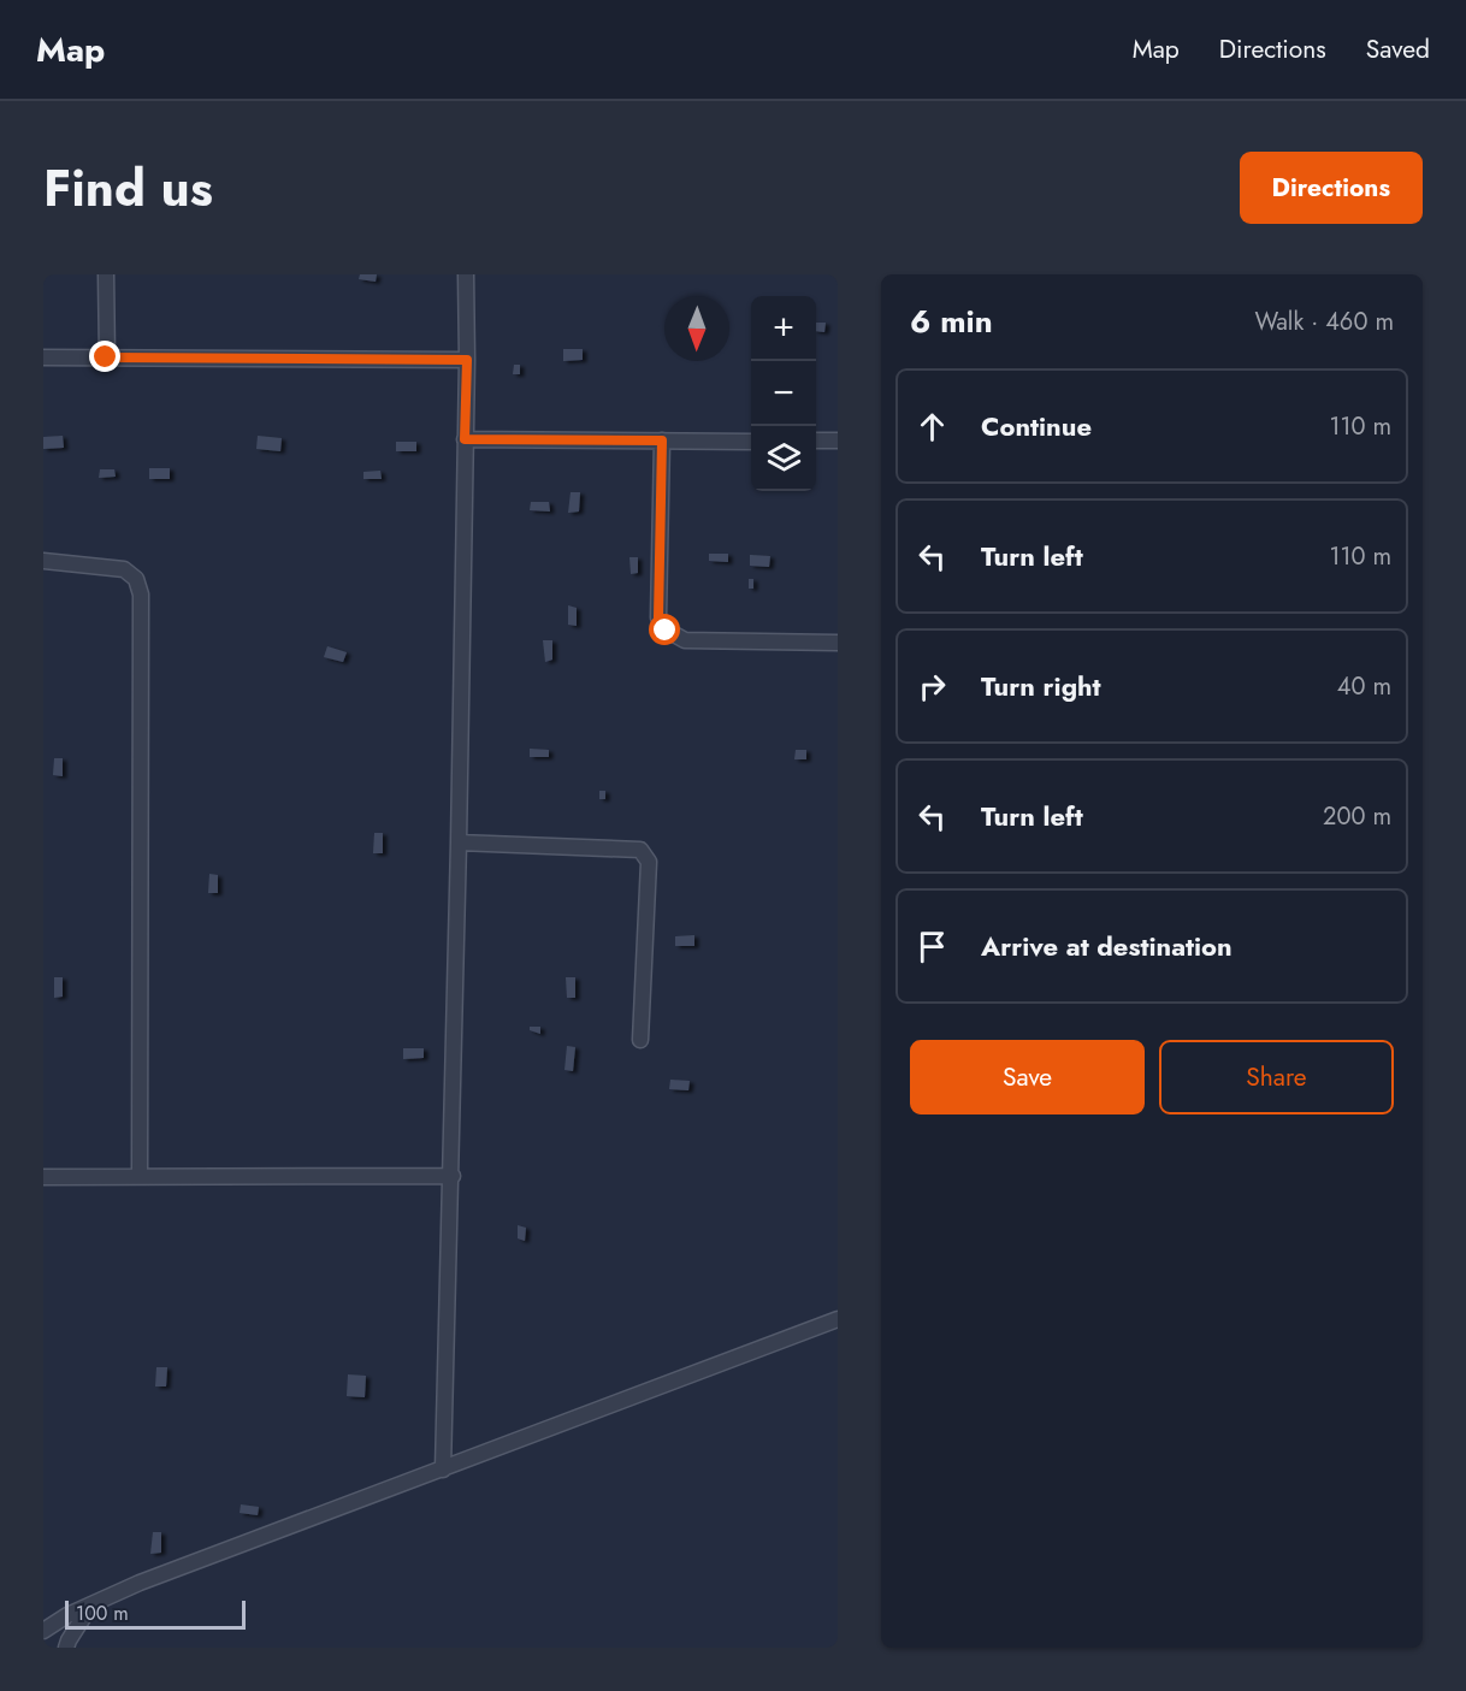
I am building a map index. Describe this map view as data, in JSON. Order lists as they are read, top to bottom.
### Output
{
  "scale_bar": "100 m",
  "north": "bottom",
  "page": {
    "header": "Map",
    "nav": ["Map", "Directions", "Saved"],
    "title": "Find us",
    "buttons": [
      "Directions",
      ["Save", "Share"]
    ],
    "heading": ["6 min", "Walk · 460 m"],
    "map_buttons": ["+", "−"],
    "list": [
      ["Continue", "110 m"],
      ["Turn left", "110 m"],
      ["Turn right", "40 m"],
      ["Turn left", "200 m"],
      "Arrive at destination"
    ],
    "scale": "100 m"
  }
}
